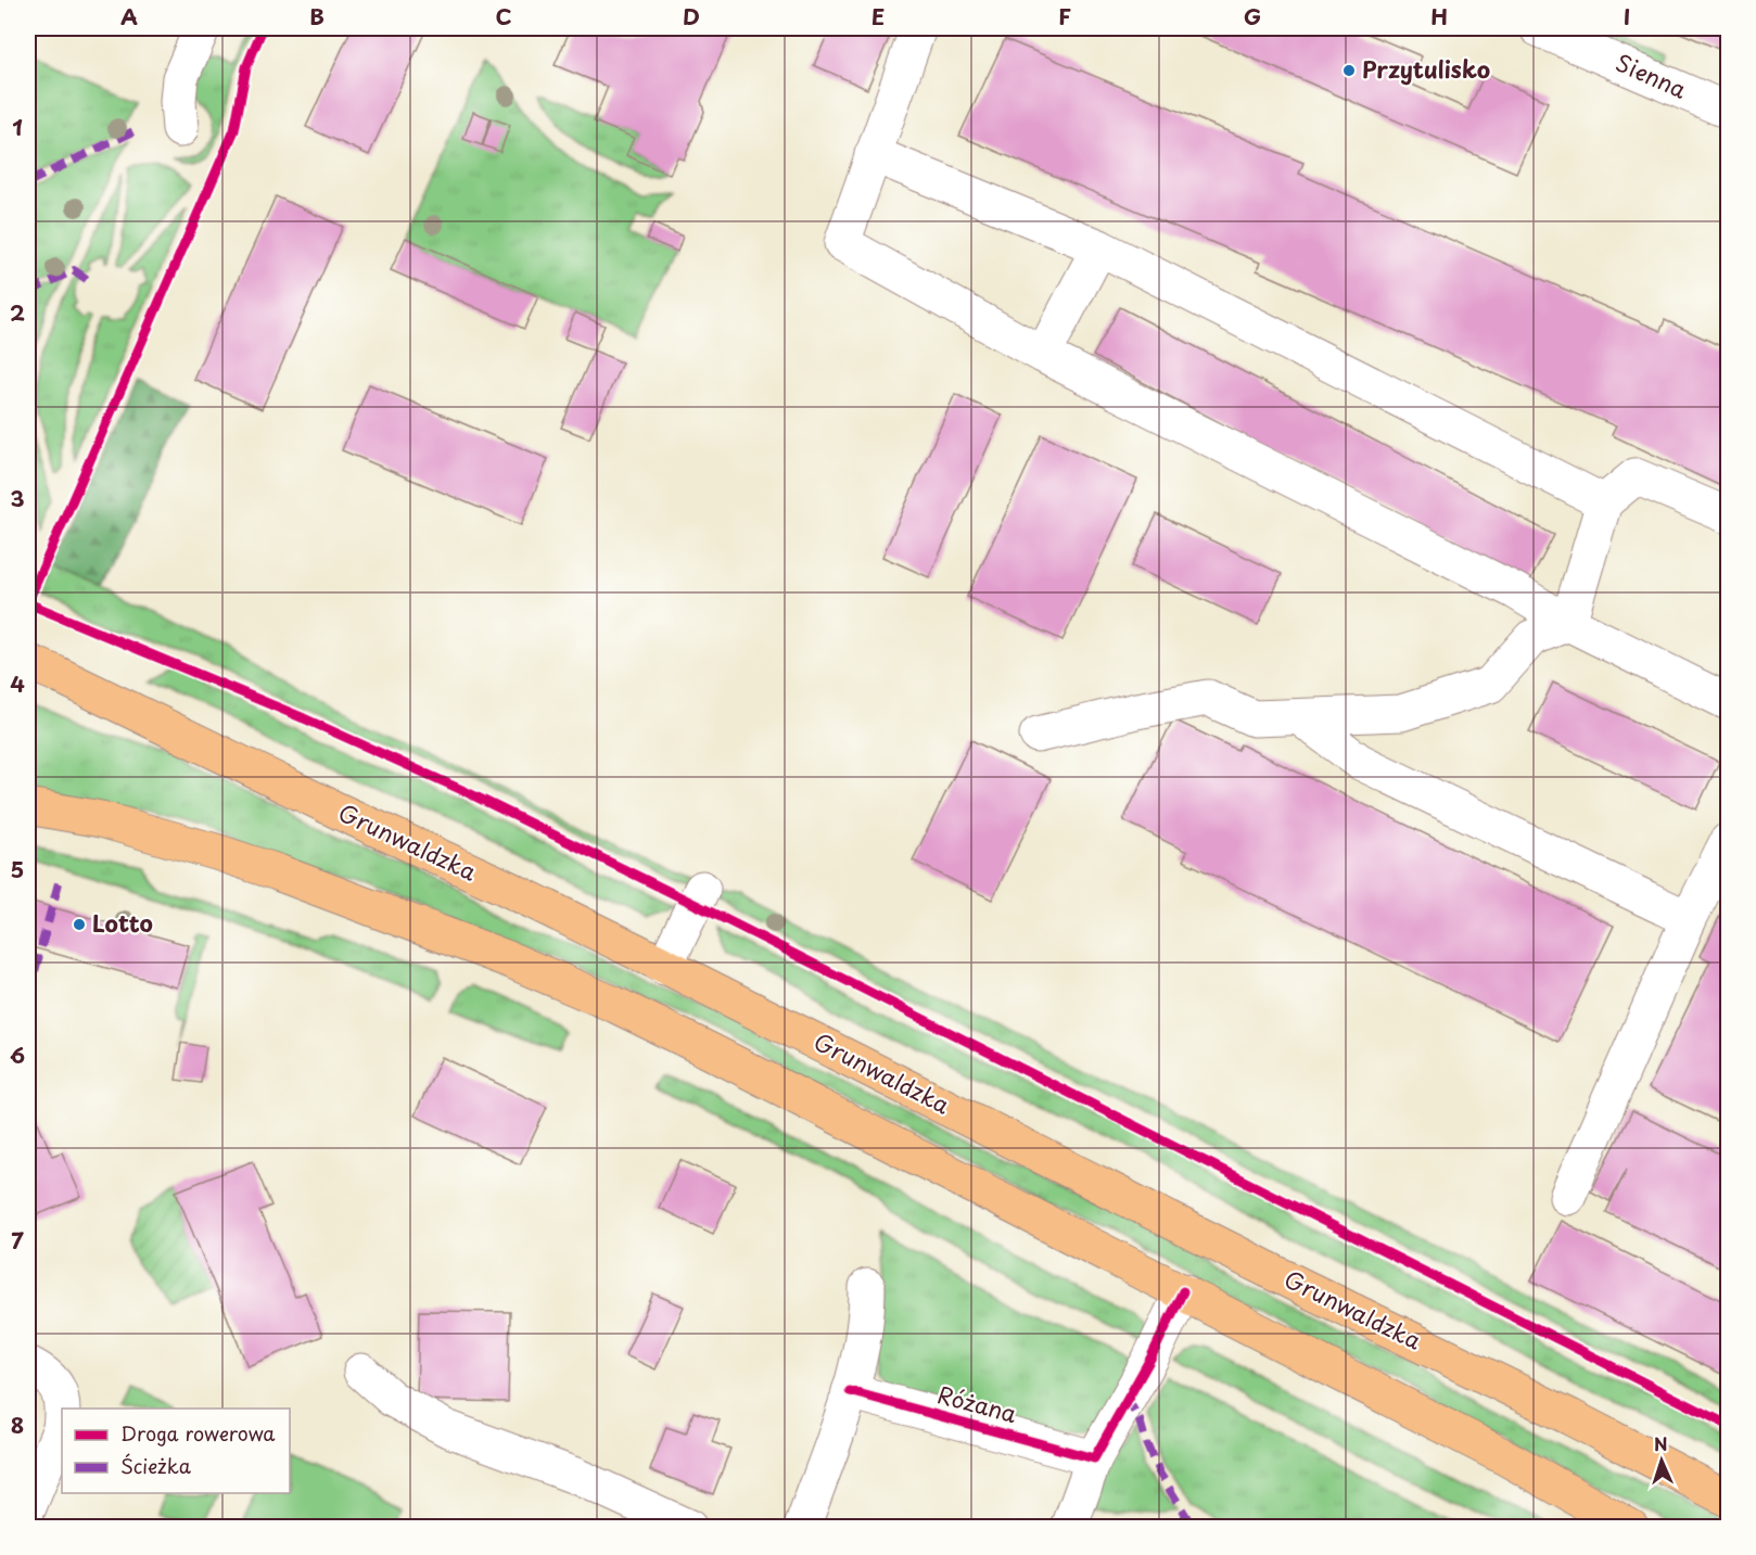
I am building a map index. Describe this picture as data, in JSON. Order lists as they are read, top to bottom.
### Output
{
  "streets": {
    "main road": ["Grunwaldzka"],
    "street": ["Sienna", "Różana"]
  },
  "places": ["Przytulisko", "Lotto"],
  "legend": ["Droga rowerowa", "Ścieżka"],
  "north": "top",
  "grid": {
    "columns": [
      "A",
      "B",
      "C",
      "D",
      "E",
      "F",
      "G",
      "H",
      "I"
    ],
    "rows": [
      "1",
      "2",
      "3",
      "4",
      "5",
      "6",
      "7",
      "8"
    ]
  }
}
